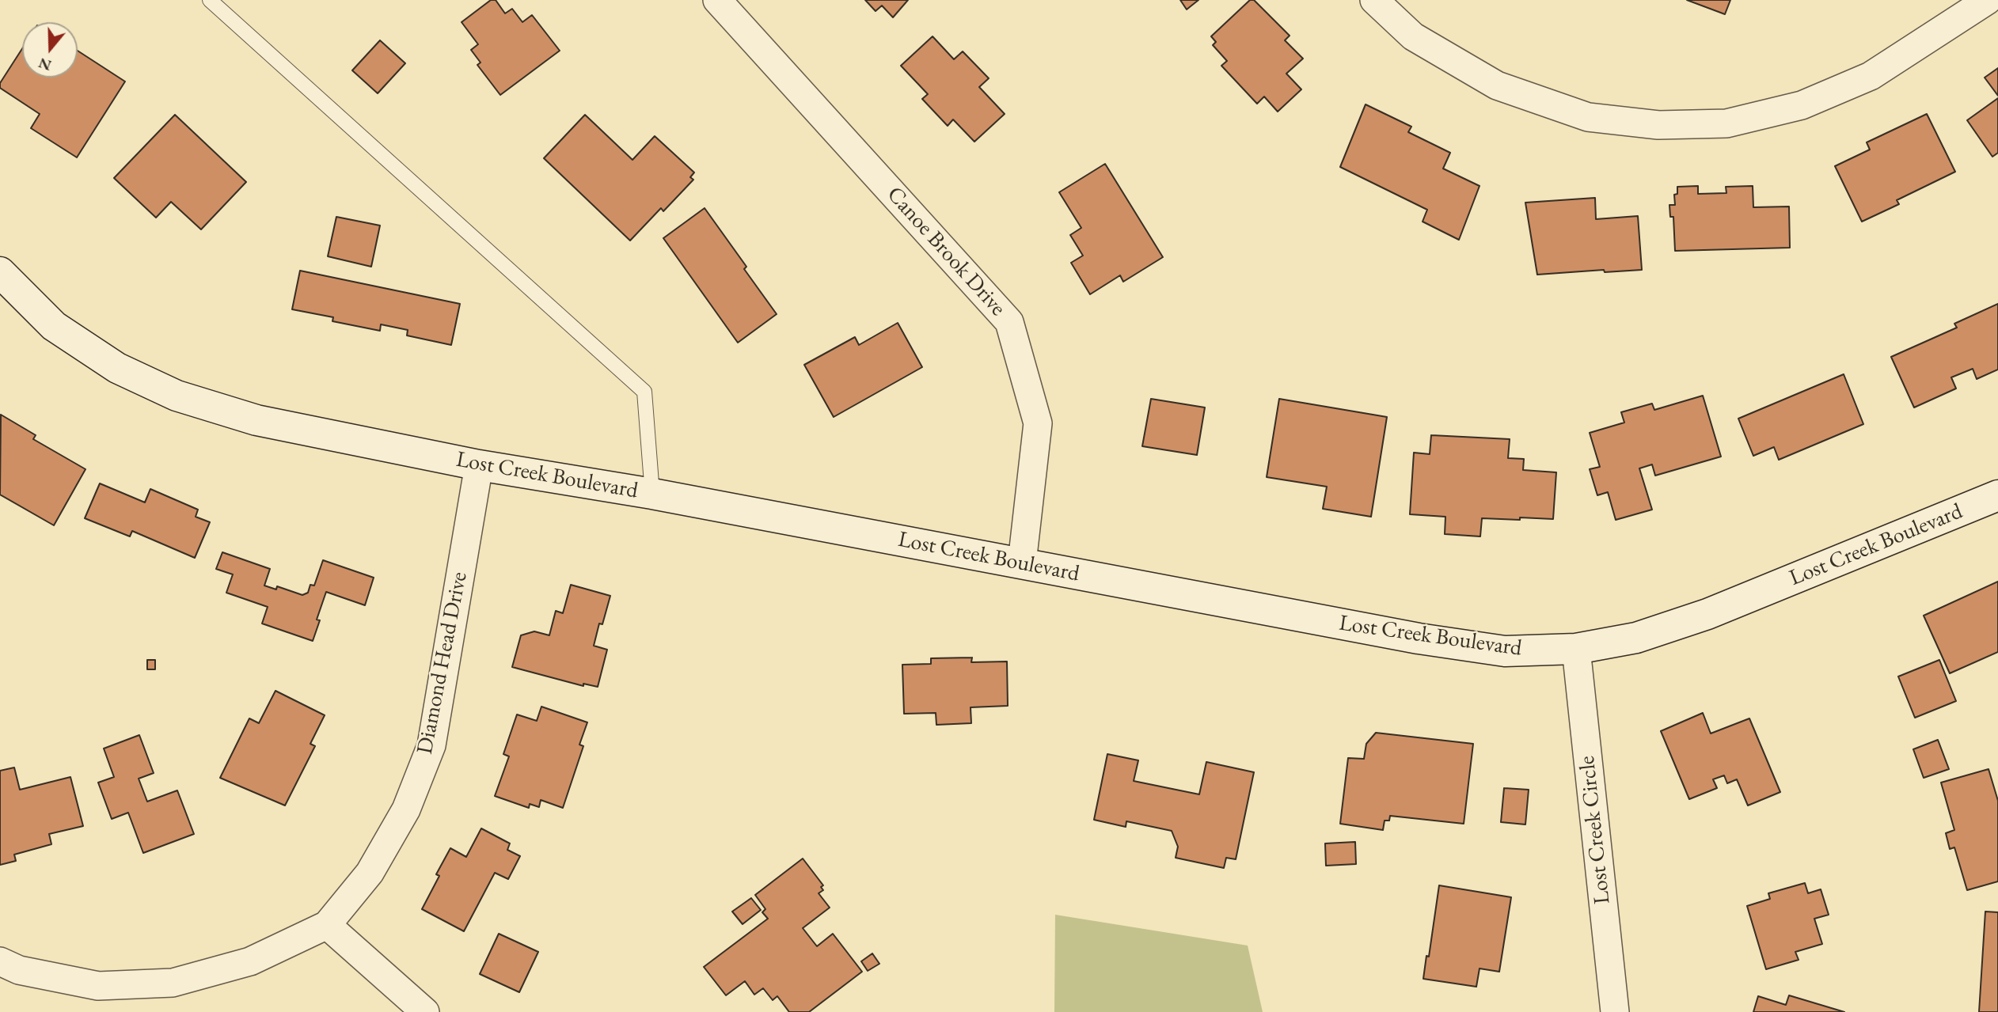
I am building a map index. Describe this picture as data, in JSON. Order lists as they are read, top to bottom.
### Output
{
  "streets": {
    "street": [
      "Canoe Brook Drive",
      "Lost Creek Boulevard",
      "Diamond Head Drive",
      "Lost Creek Circle"
    ]
  },
  "crossings": [
    ["Canoe Brook Drive", "Lost Creek Boulevard"],
    ["Lost Creek Boulevard", "Diamond Head Drive"],
    ["Lost Creek Boulevard", "Lost Creek Circle"]
  ],
  "north": "bottom"
}
